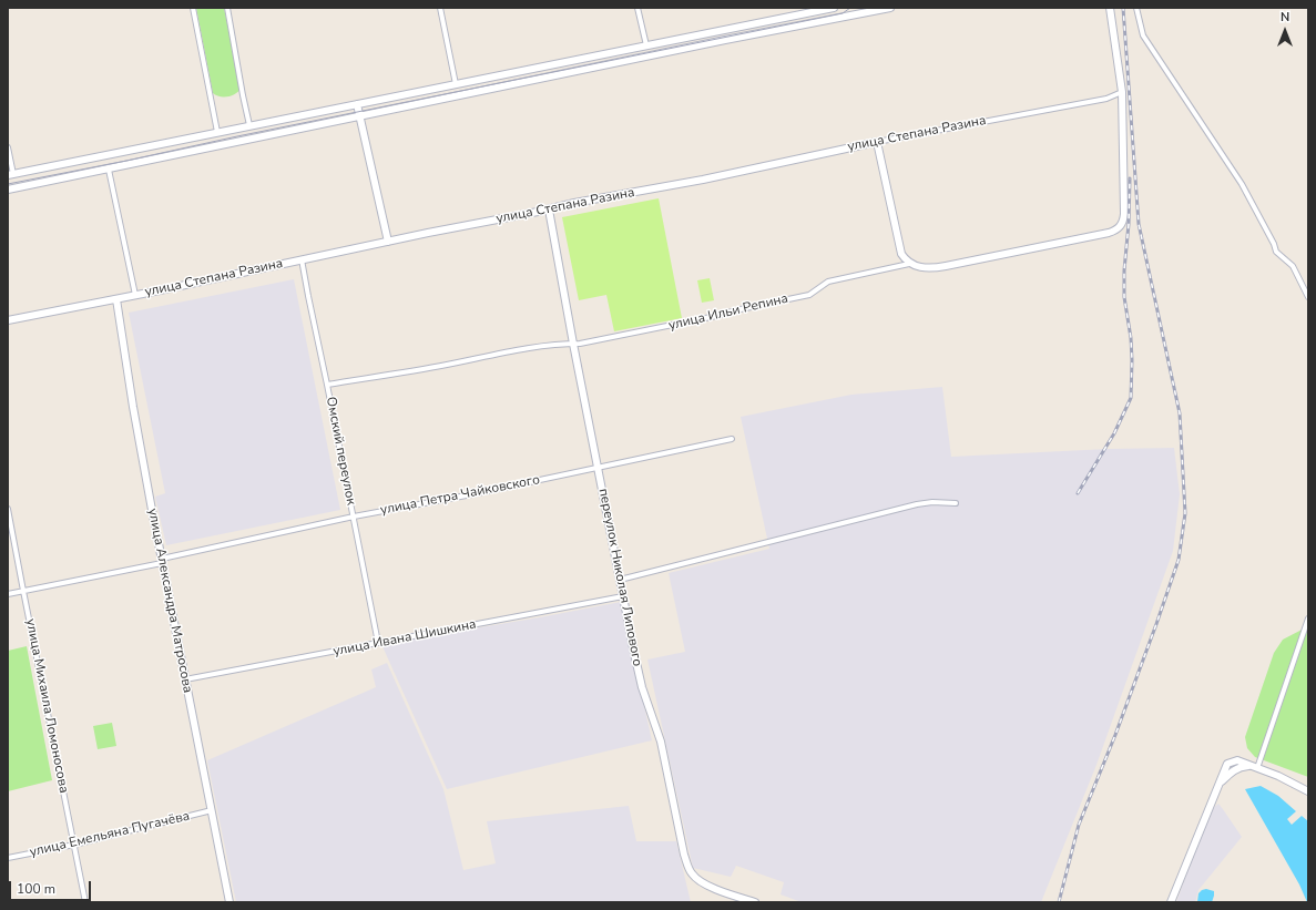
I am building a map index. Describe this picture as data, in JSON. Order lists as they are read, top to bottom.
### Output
{
  "streets": {
    "street": [
      "улица Степана Разина",
      "улица Ильи Репина",
      "Омский переулок",
      "улица Петра Чайковского",
      "переулок Николая Липового",
      "улица Александра Матросова",
      "улица Ивана Шишкина",
      "улица Михаила Ломоносова",
      "улица Емельяна Пугачёва"
    ]
  },
  "crossings": [
    ["улица Степана Разина", "улица Ильи Репина"],
    ["улица Степана Разина", "Омский переулок"],
    ["улица Степана Разина", "переулок Николая Липового"],
    ["улица Степана Разина", "улица Александра Матросова"],
    ["улица Ильи Репина", "Омский переулок"],
    ["улица Ильи Репина", "переулок Николая Липового"],
    ["Омский переулок", "улица Петра Чайковского"],
    ["Омский переулок", "улица Ивана Шишкина"],
    ["улица Петра Чайковского", "переулок Николая Липового"],
    ["улица Петра Чайковского", "улица Александра Матросова"],
    ["улица Петра Чайковского", "улица Михаила Ломоносова"],
    ["переулок Николая Липового", "улица Ивана Шишкина"],
    ["улица Александра Матросова", "улица Ивана Шишкина"],
    ["улица Александра Матросова", "улица Емельяна Пугачёва"],
    ["улица Михаила Ломоносова", "улица Емельяна Пугачёва"]
  ],
  "scale_bar": "100 m",
  "north": "top"
}
